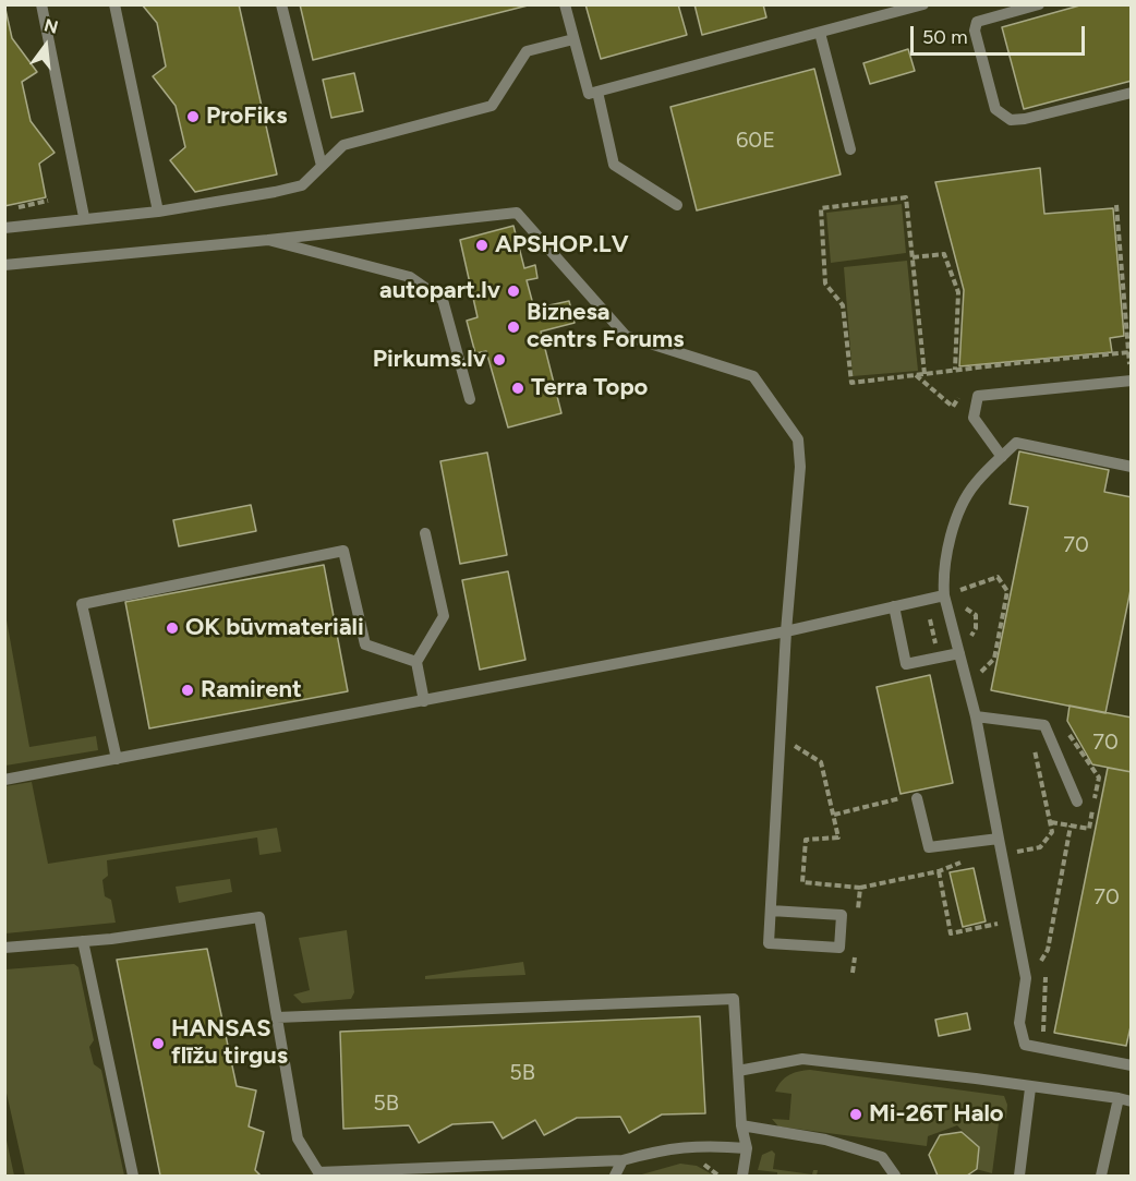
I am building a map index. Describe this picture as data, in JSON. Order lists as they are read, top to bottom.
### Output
{
  "places": [
    "ProFiks",
    "APSHOP.LV",
    "autopart.lv",
    "Biznesa centrs Forums",
    "Pirkums.lv",
    "Terra Topo",
    "OK būvmateriāli",
    "Ramirent",
    "HANSAS flīžu tirgus",
    "Mi-26T Halo"
  ],
  "house_numbers": [
    "60E",
    "70",
    "70",
    "70",
    "5B",
    "5B"
  ],
  "scale_bar": "50 m",
  "north": "top"
}
